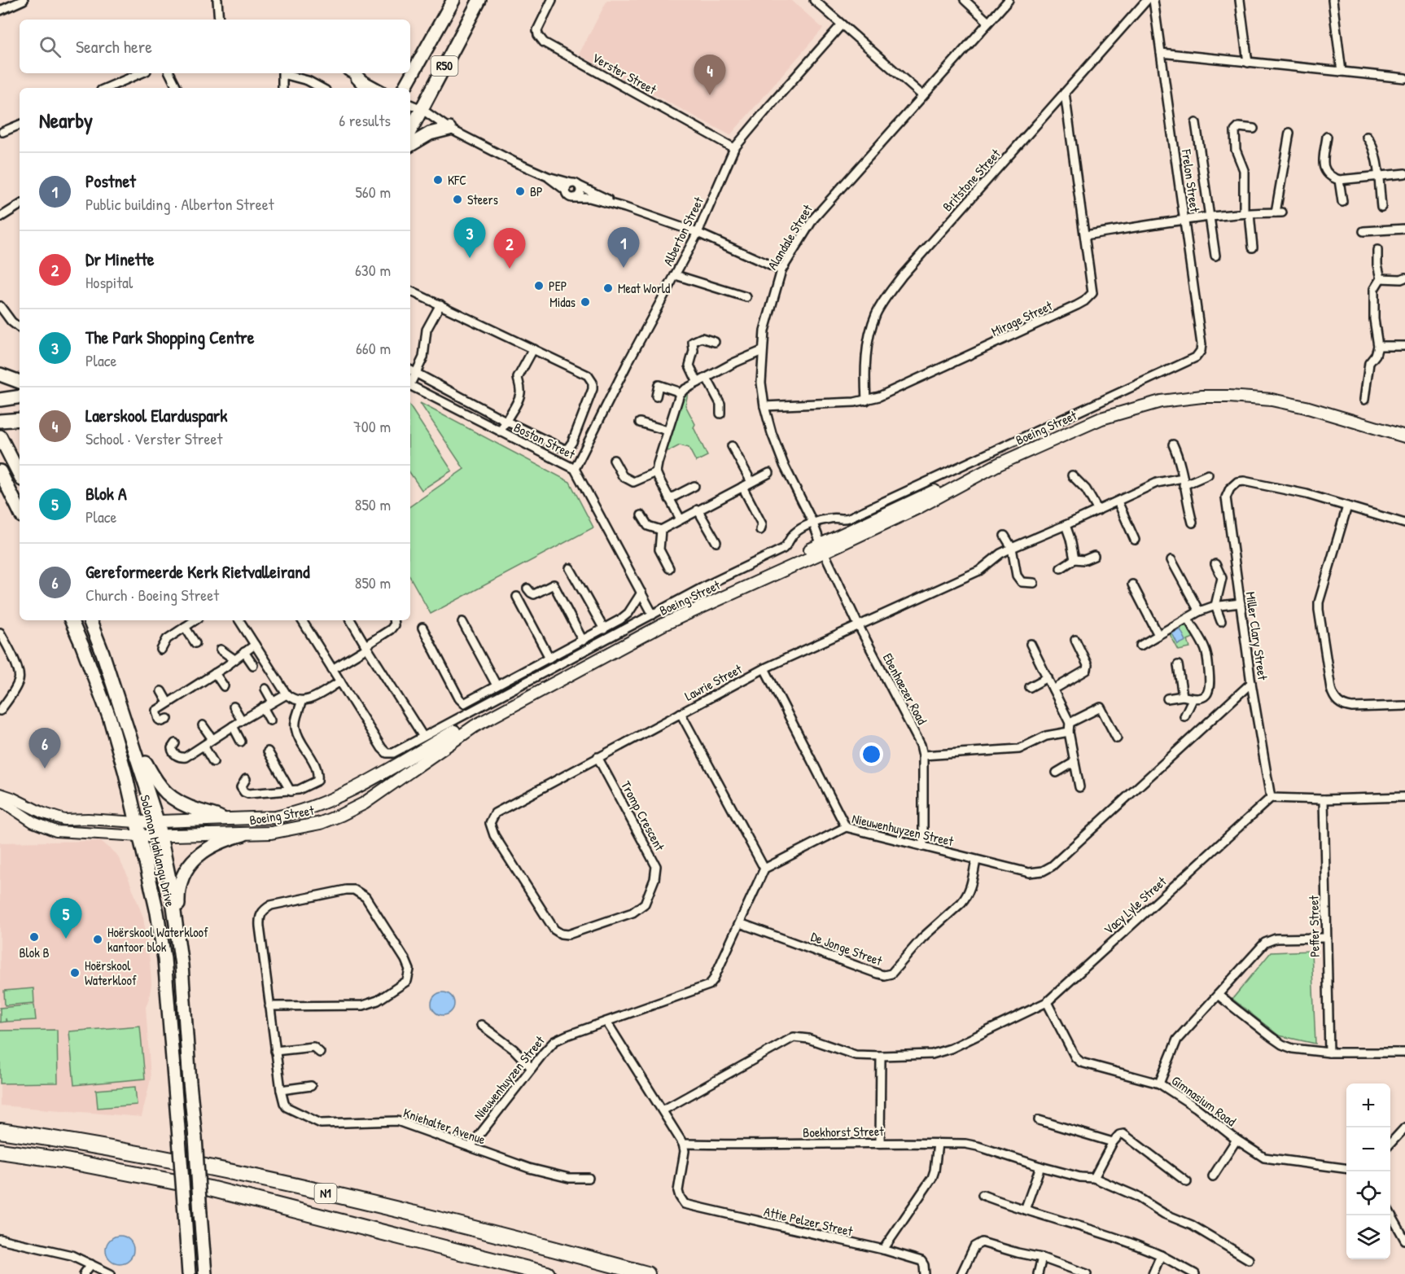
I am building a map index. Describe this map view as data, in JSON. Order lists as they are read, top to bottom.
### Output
{
  "streets": {
    "highway": ["N1"],
    "main road": ["R50", "Boeing Street", "Solomon Mahlangu Drive"],
    "street": [
      "Verster Street",
      "Britstone Street",
      "Frelon Street",
      "Alberton Street",
      "Alandale Street",
      "Mirage Street",
      "Boston Street",
      "Miller Clary Street",
      "Lawrie Street",
      "Ebenhaezer Road",
      "Tromp Crescent",
      "Nieuwenhuyzen Street",
      "Vacy Lyle Street",
      "Peffer Street",
      "De Jonge Street",
      "Gimnasium Road",
      "Kniehalter Avenue",
      "Boekhorst Street",
      "Attie Pelzer Street"
    ]
  },
  "crossings": [
    ["Verster Street", "Alberton Street"],
    ["Britstone Street", "Mirage Street"],
    ["Frelon Street", "Boeing Street"],
    ["Alberton Street", "Boston Street"],
    ["Alandale Street", "Mirage Street"],
    ["Alandale Street", "Boeing Street"],
    ["Alandale Street", "Ebenhaezer Road"],
    ["Boeing Street", "Boston Street"],
    ["Boeing Street", "Ebenhaezer Road"],
    ["Boeing Street", "Solomon Mahlangu Drive"],
    ["Miller Clary Street", "Nieuwenhuyzen Street"],
    ["Miller Clary Street", "Vacy Lyle Street"],
    ["Lawrie Street", "Ebenhaezer Road"],
    ["Lawrie Street", "Tromp Crescent"],
    ["Ebenhaezer Road", "Nieuwenhuyzen Street"],
    ["Nieuwenhuyzen Street", "De Jonge Street"],
    ["Nieuwenhuyzen Street", "Kniehalter Avenue"],
    ["Vacy Lyle Street", "Gimnasium Road"],
    ["Boekhorst Street", "Attie Pelzer Street"]
  ],
  "places": [
    "KFC",
    "BP",
    "Steers",
    "PEP",
    "Meat World",
    "Midas",
    "Blok B",
    "Hoërskool Waterkloof kantoor blok",
    "Hoërskool Waterkloof"
  ],
  "page": {
    "search": "Search here",
    "pins": [
      "4",
      "3",
      "1",
      "2",
      "6",
      "5"
    ],
    "heading": ["Nearby", "6 results"],
    "list": [
      {
        "mark": "1",
        "name": "Postnet",
        "note": "Public building · Alberton Street",
        "value": "560 m"
      },
      {
        "mark": "2",
        "name": "Dr Minette",
        "note": "Hospital",
        "value": "630 m"
      },
      {
        "mark": "3",
        "name": "The Park Shopping Centre",
        "note": "Place",
        "value": "660 m"
      },
      {
        "mark": "4",
        "name": "Laerskool Elarduspark",
        "note": "School · Verster Street",
        "value": "700 m"
      },
      {
        "mark": "5",
        "name": "Blok A",
        "note": "Place",
        "value": "850 m"
      },
      {
        "mark": "6",
        "name": "Gereformeerde Kerk Rietvalleirand",
        "note": "Church · Boeing Street",
        "value": "850 m"
      }
    ],
    "map_buttons": ["+", "−"]
  }
}
